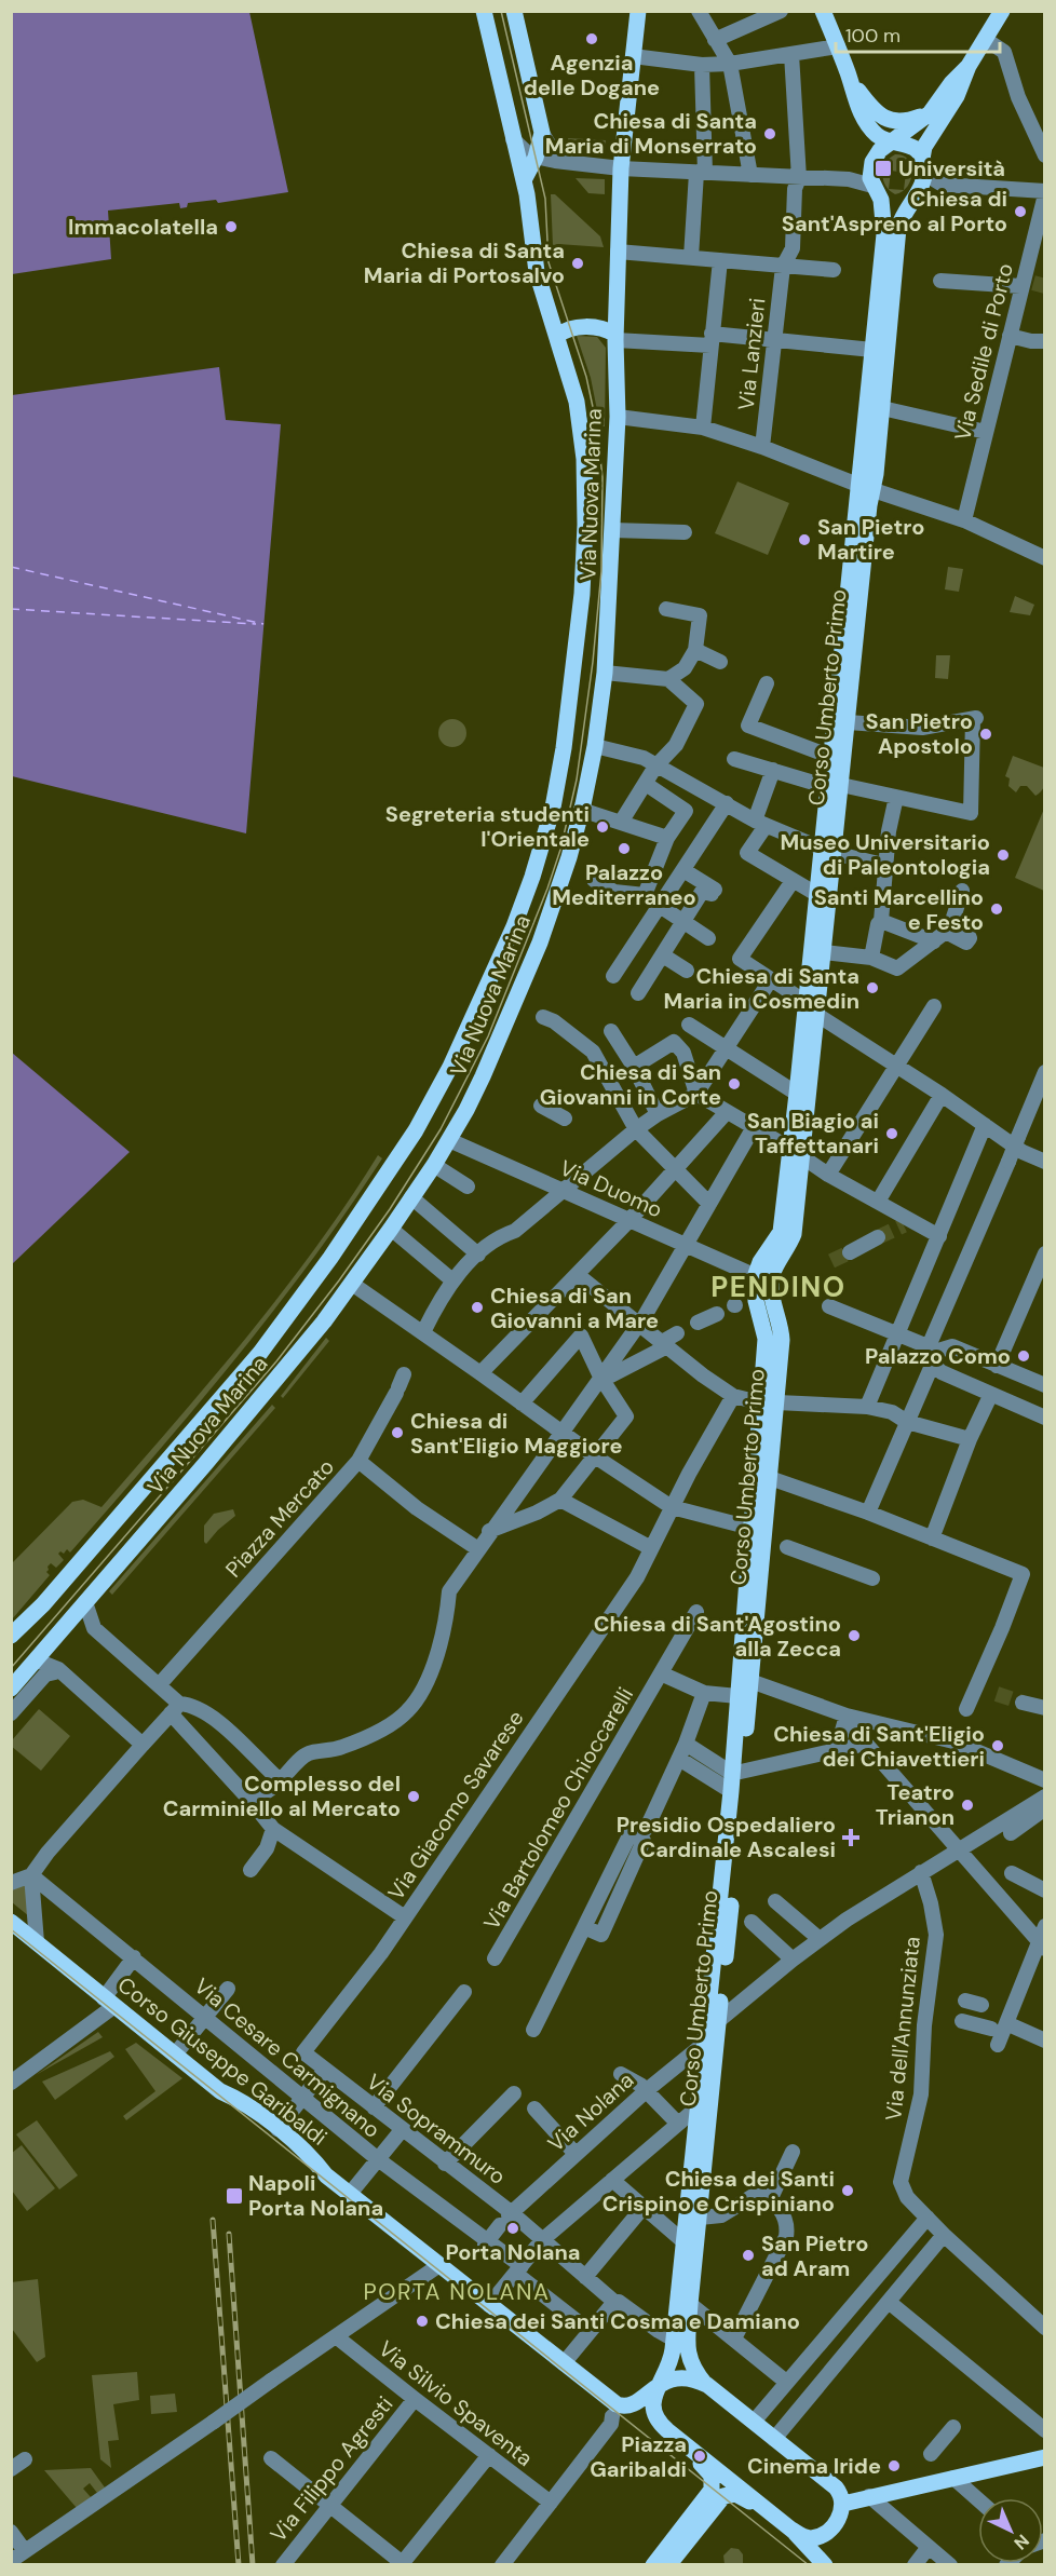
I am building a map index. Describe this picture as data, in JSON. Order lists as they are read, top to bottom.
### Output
{
  "streets": {
    "main road": ["Via Nuova Marina", "Corso Umberto Primo", "Corso Giuseppe Garibaldi"],
    "street": [
      "Via Sedile di Porto",
      "Via Lanzieri",
      "Via Duomo",
      "Piazza Mercato",
      "Via Giacomo Savarese",
      "Via Bartolomeo Chioccarelli",
      "Via dell'Annunziata",
      "Via Cesare Carmignano",
      "Via Nolana",
      "Via Soprammuro",
      "Via Silvio Spaventa",
      "Via Filippo Agresti"
    ]
  },
  "crossings": [
    ["Via Nuova Marina", "Via Duomo"],
    ["Corso Umberto Primo", "Via Nolana"],
    ["Corso Umberto Primo", "Via Soprammuro"],
    ["Via Giacomo Savarese", "Via Soprammuro"],
    ["Via Cesare Carmignano", "Via Nolana"],
    ["Via Nolana", "Via Soprammuro"],
    ["Via Silvio Spaventa", "Via Filippo Agresti"]
  ],
  "districts": ["PENDINO", "PORTA NOLANA"],
  "places": {
    "other": [
      "Agenzia delle Dogane",
      "Chiesa di Santa Maria di Monserrato",
      "Chiesa di Sant'Aspreno al Porto",
      "Immacolatella",
      "Chiesa di Santa Maria di Portosalvo",
      "San Pietro Martire",
      "San Pietro Apostolo",
      "Segreteria studenti l'Orientale",
      "Palazzo Mediterraneo",
      "Museo Universitario di Paleontologia",
      "Santi Marcellino e Festo",
      "Chiesa di Santa Maria in Cosmedin",
      "Chiesa di San Giovanni in Corte",
      "San Biagio ai Taffettanari",
      "Chiesa di San Giovanni a Mare",
      "Palazzo Como",
      "Chiesa di Sant'Eligio Maggiore",
      "Chiesa di Sant'Agostino alla Zecca",
      "Chiesa di Sant'Eligio dei Chiavettieri",
      "Complesso del Carminiello al Mercato",
      "Teatro Trianon",
      "Chiesa dei Santi Crispino e Crispiniano",
      "Porta Nolana",
      "San Pietro ad Aram",
      "Chiesa dei Santi Cosma e Damiano",
      "Piazza Garibaldi",
      "Cinema Iride"
    ],
    "transit": ["Università", "Napoli Porta Nolana"],
    "health": ["Presidio Ospedaliero Cardinale Ascalesi"]
  },
  "scale_bar": "100 m",
  "north": "bottom right"
}
